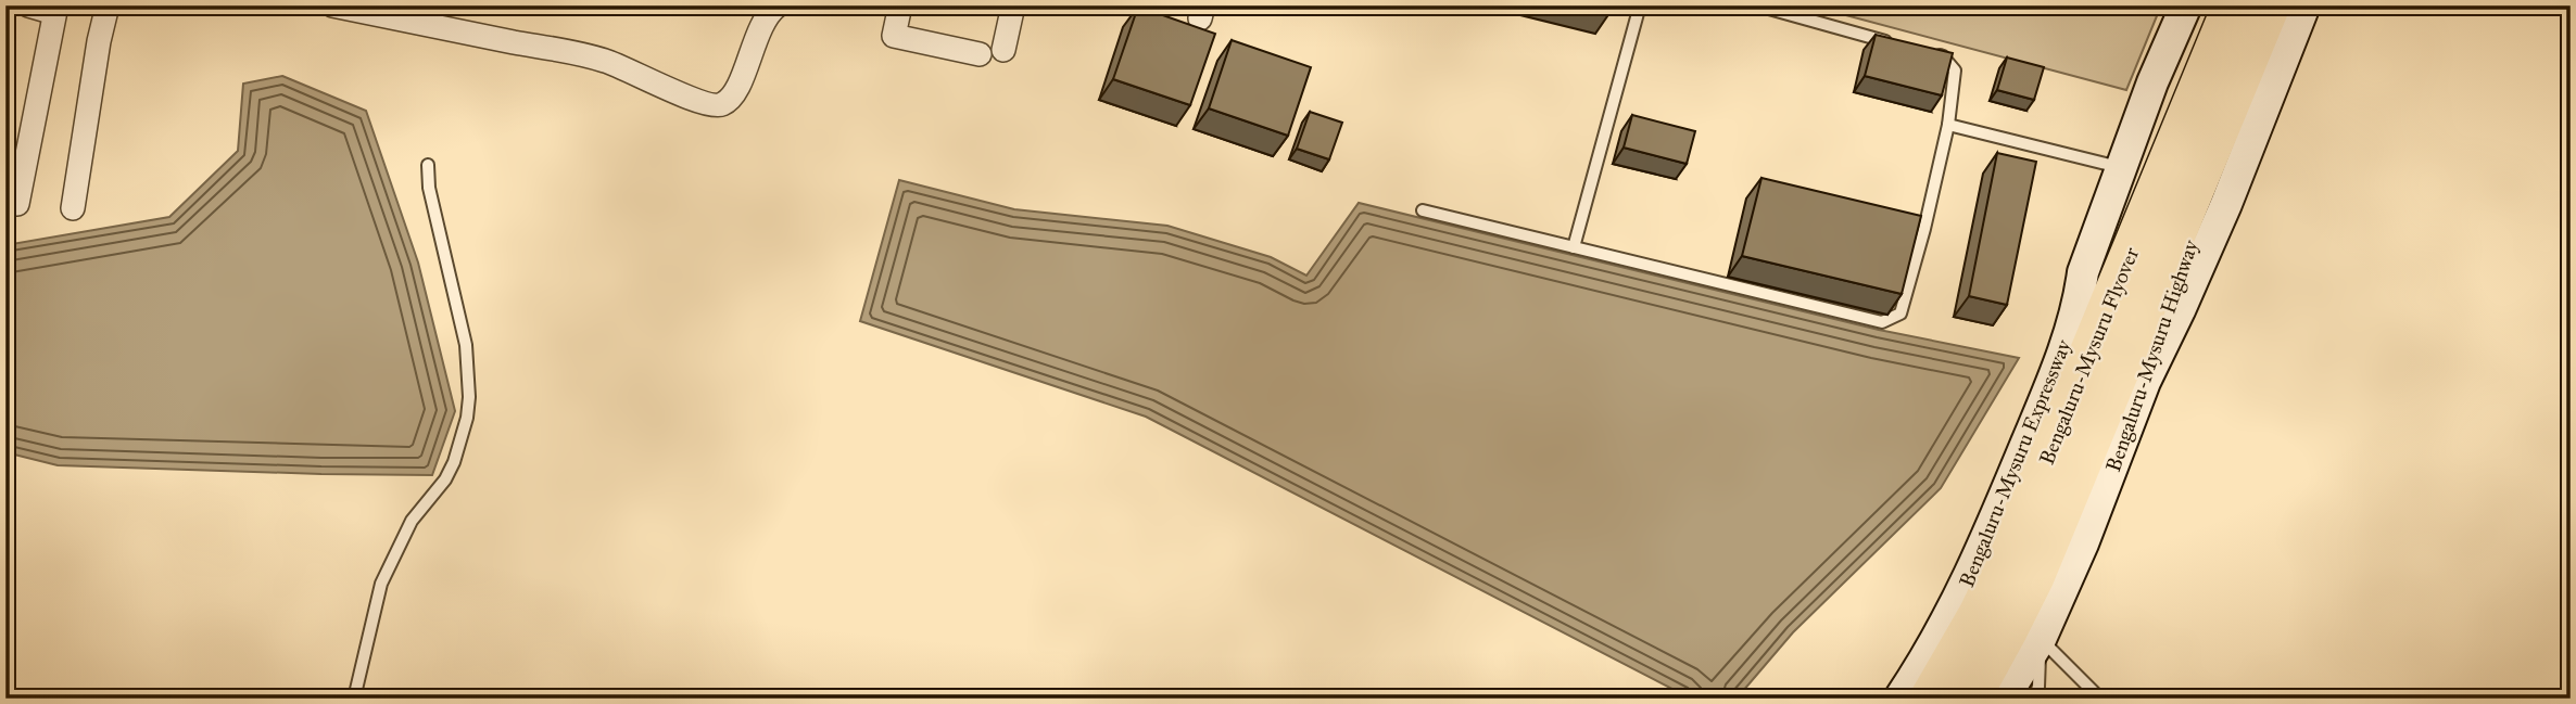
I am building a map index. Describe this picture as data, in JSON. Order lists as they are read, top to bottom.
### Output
{
  "streets": {
    "highway": ["Bengaluru-Mysuru Flyover", "Bengaluru-Mysuru Highway", "Bengaluru-Mysuru Expressway"]
  }
}
